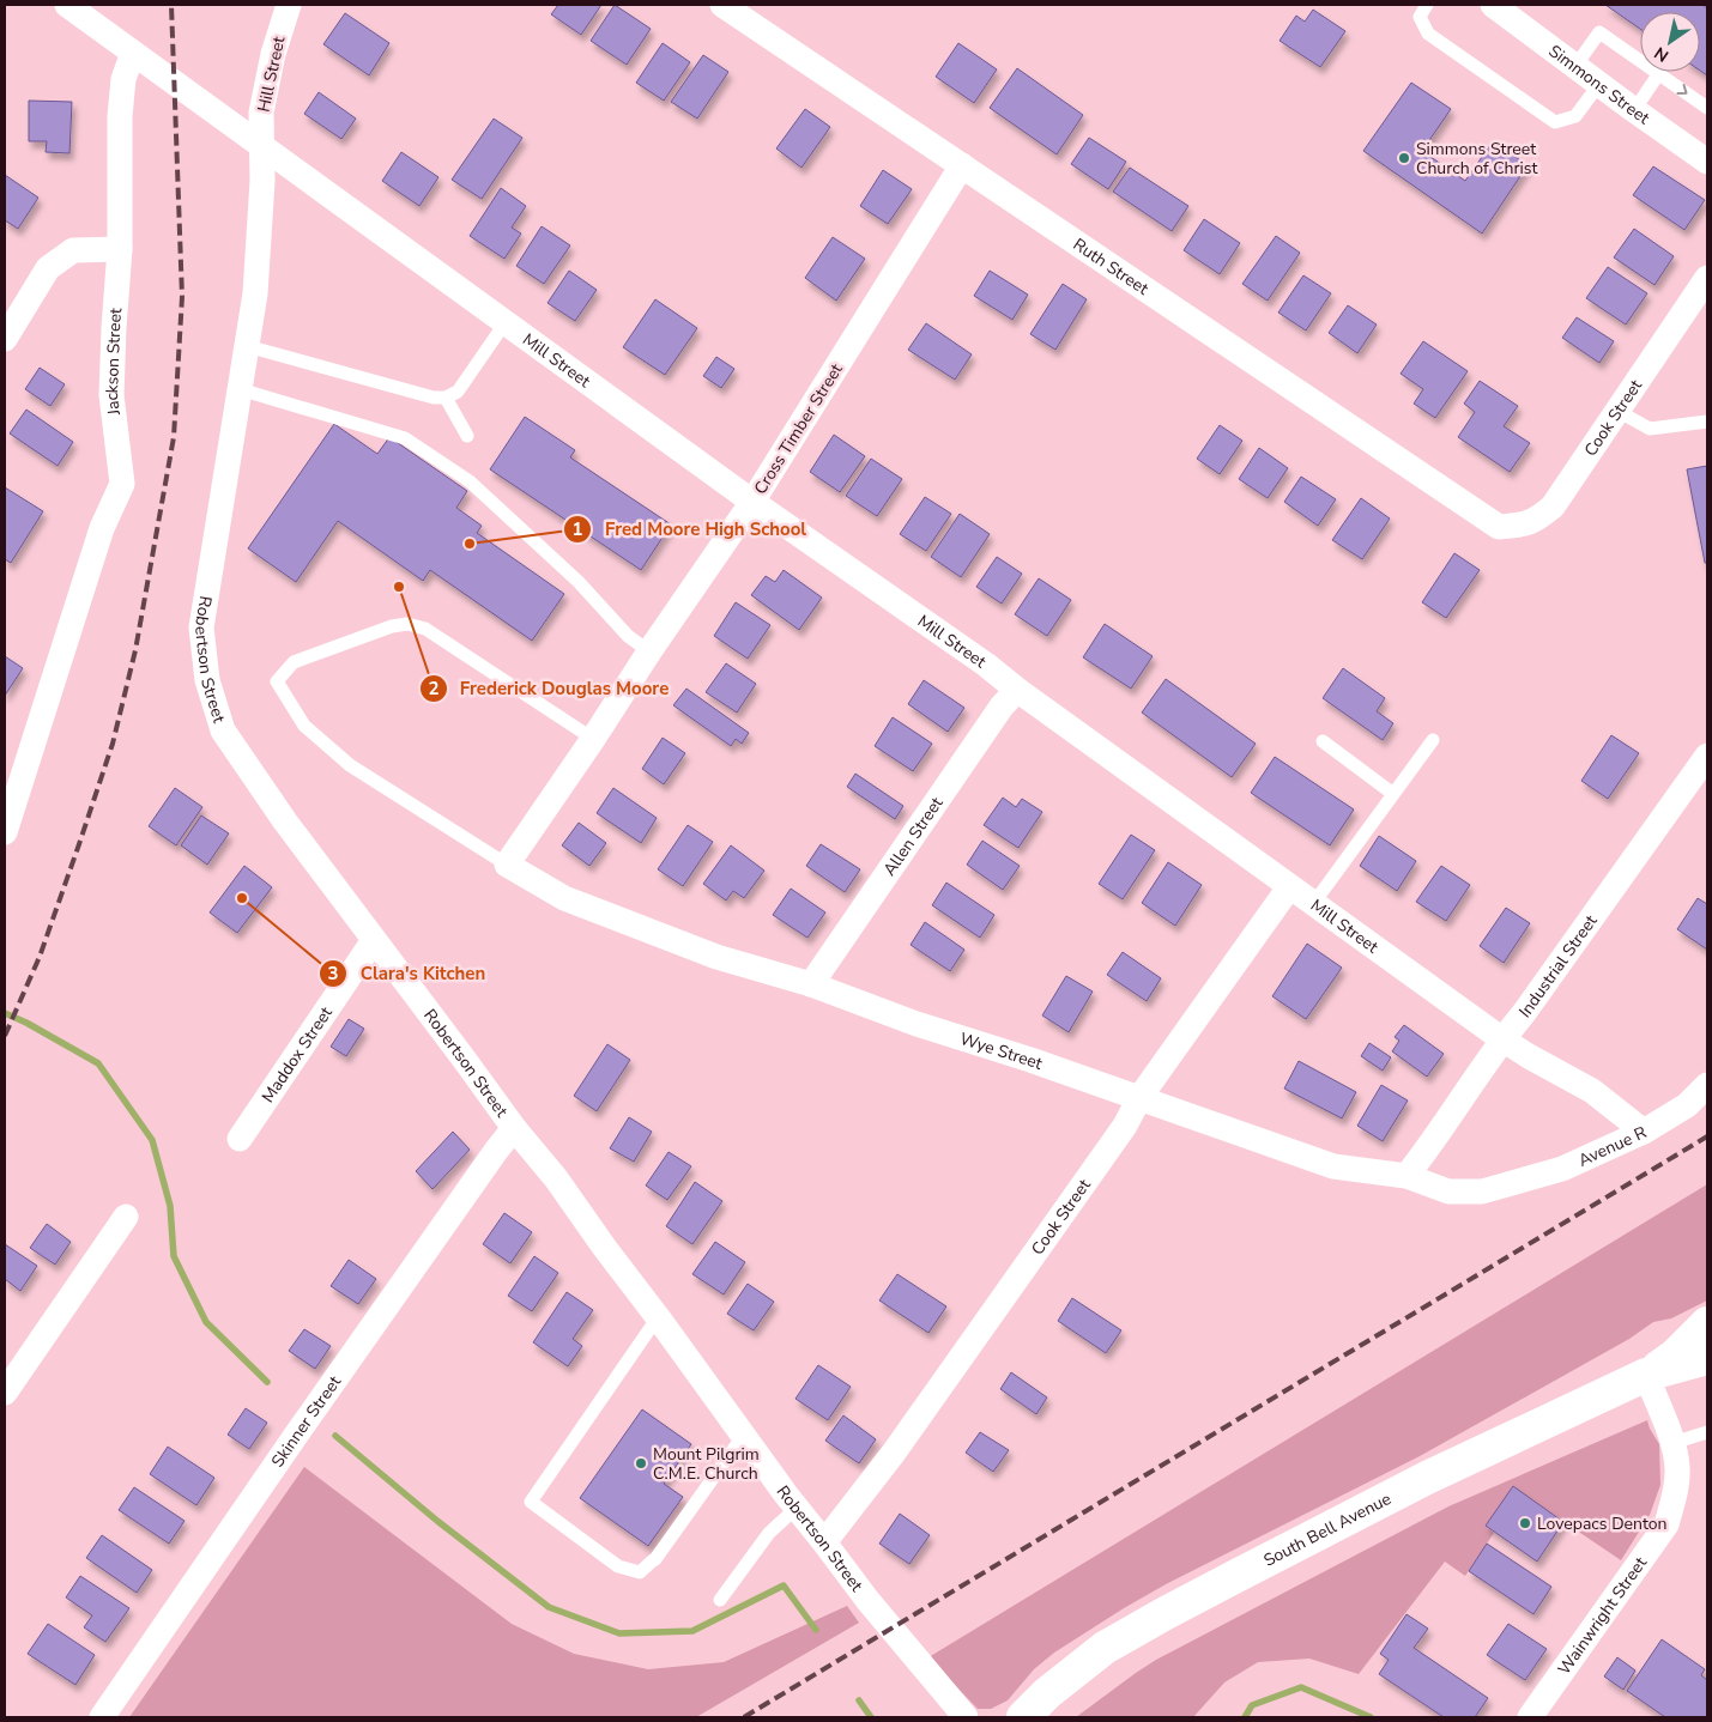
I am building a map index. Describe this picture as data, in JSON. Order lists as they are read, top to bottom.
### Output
{
  "streets": {
    "main road": ["South Bell Avenue"],
    "street": [
      "Hill Street",
      "Simmons Street",
      "Ruth Street",
      "Mill Street",
      "Jackson Street",
      "Cook Street",
      "Cross Timber Street",
      "Robertson Street",
      "Allen Street",
      "Industrial Street",
      "Wye Street",
      "Maddox Street",
      "Avenue R",
      "Skinner Street",
      "Wainwright Street"
    ]
  },
  "crossings": [
    ["Hill Street", "Mill Street"],
    ["Hill Street", "Robertson Street"],
    ["Ruth Street", "Cook Street"],
    ["Ruth Street", "Cross Timber Street"],
    ["Mill Street", "Jackson Street"],
    ["Mill Street", "Cook Street"],
    ["Mill Street", "Cross Timber Street"],
    ["Mill Street", "Robertson Street"],
    ["Mill Street", "Allen Street"],
    ["Mill Street", "Industrial Street"],
    ["Mill Street", "Avenue R"],
    ["Cook Street", "Robertson Street"],
    ["Cook Street", "Wye Street"],
    ["Cross Timber Street", "Wye Street"],
    ["Robertson Street", "Maddox Street"],
    ["Robertson Street", "Skinner Street"],
    ["Allen Street", "Wye Street"],
    ["Industrial Street", "Wye Street"],
    ["Wye Street", "Avenue R"],
    ["South Bell Avenue", "Wainwright Street"]
  ],
  "places": [
    "Simmons Street Church of Christ",
    "Fred Moore High School",
    "Frederick Douglas Moore",
    "Clara's Kitchen",
    "Mount Pilgrim C.M.E. Church",
    "Lovepacs Denton"
  ],
  "north": "bottom left"
}
